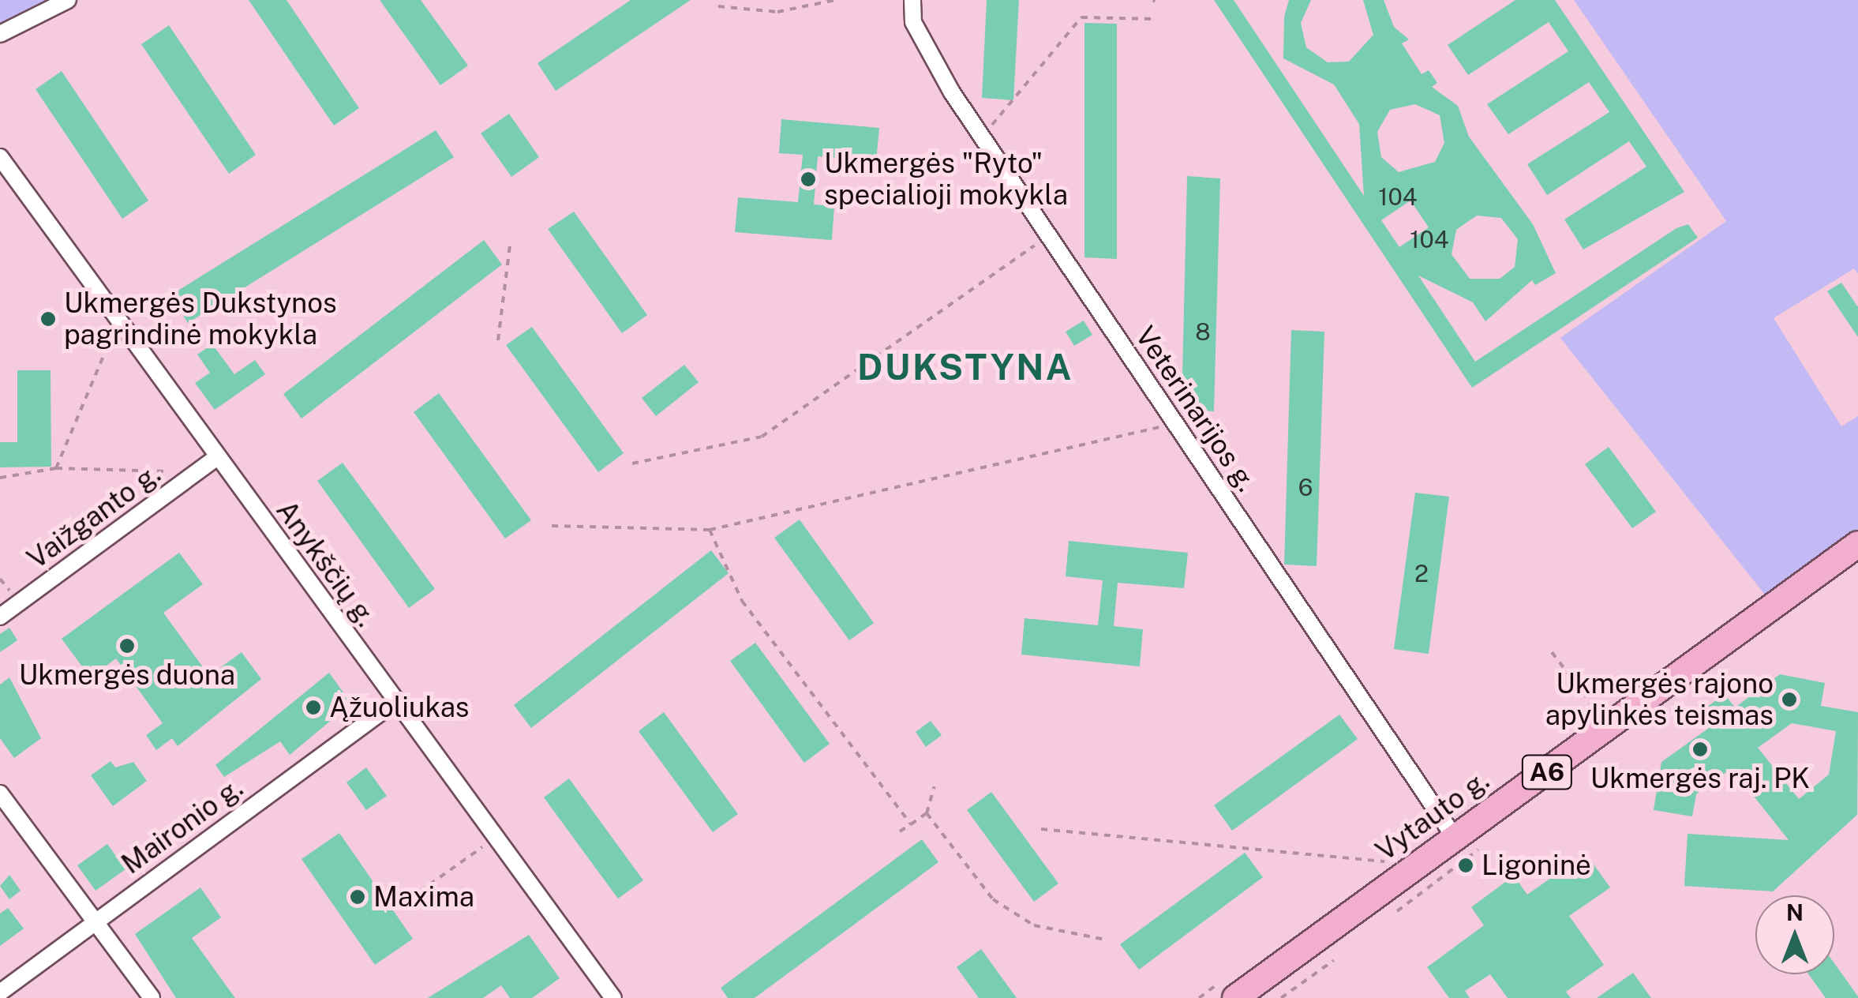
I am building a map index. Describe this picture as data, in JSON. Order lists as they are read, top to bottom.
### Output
{
  "streets": {
    "main road": ["A6", "Vytauto g."],
    "street": [
      "Veterinarijos g.",
      "Vaižganto g.",
      "Anykščių g.",
      "Maironio g."
    ]
  },
  "crossings": [
    ["Veterinarijos g.", "Vytauto g."],
    ["Vaižganto g.", "Anykščių g."],
    ["Anykščių g.", "Maironio g."]
  ],
  "districts": ["DUKSTYNA"],
  "places": [
    "Ukmergės \"Ryto\" specialioji mokykla",
    "Ukmergės Dukstynos pagrindinė mokykla",
    "Ukmergės duona",
    "Ukmergės rajono apylinkės teismas",
    "Ąžuoliukas",
    "Ukmergės raj. PK",
    "Ligoninė",
    "Maxima"
  ],
  "house_numbers": [
    "104",
    "104",
    "8",
    "6",
    "2"
  ],
  "north": "top"
}
